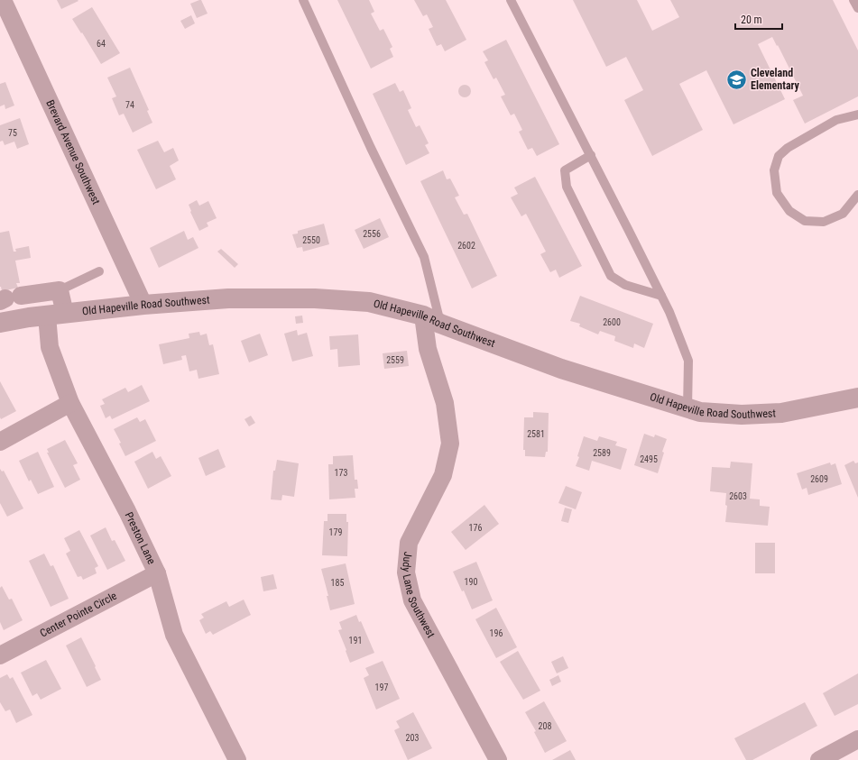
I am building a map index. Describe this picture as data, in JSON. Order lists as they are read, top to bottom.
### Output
{
  "streets": {
    "street": [
      "Brevard Avenue Southwest",
      "Old Hapeville Road Southwest",
      "Preston Lane",
      "Judy Lane Southwest",
      "Center Pointe Circle"
    ]
  },
  "crossings": [
    ["Brevard Avenue Southwest", "Old Hapeville Road Southwest"],
    ["Old Hapeville Road Southwest", "Preston Lane"],
    ["Old Hapeville Road Southwest", "Judy Lane Southwest"],
    ["Preston Lane", "Center Pointe Circle"]
  ],
  "places": {
    "school or university": ["Cleveland Elementary"]
  },
  "house_numbers": [
    "64",
    "74",
    "75",
    "2556",
    "2550",
    "2602",
    "2600",
    "2559",
    "2581",
    "2589",
    "2495",
    "173",
    "2609",
    "2603",
    "176",
    "179",
    "190",
    "185",
    "196",
    "191",
    "197",
    "208",
    "203"
  ],
  "scale_bar": "20 m"
}
